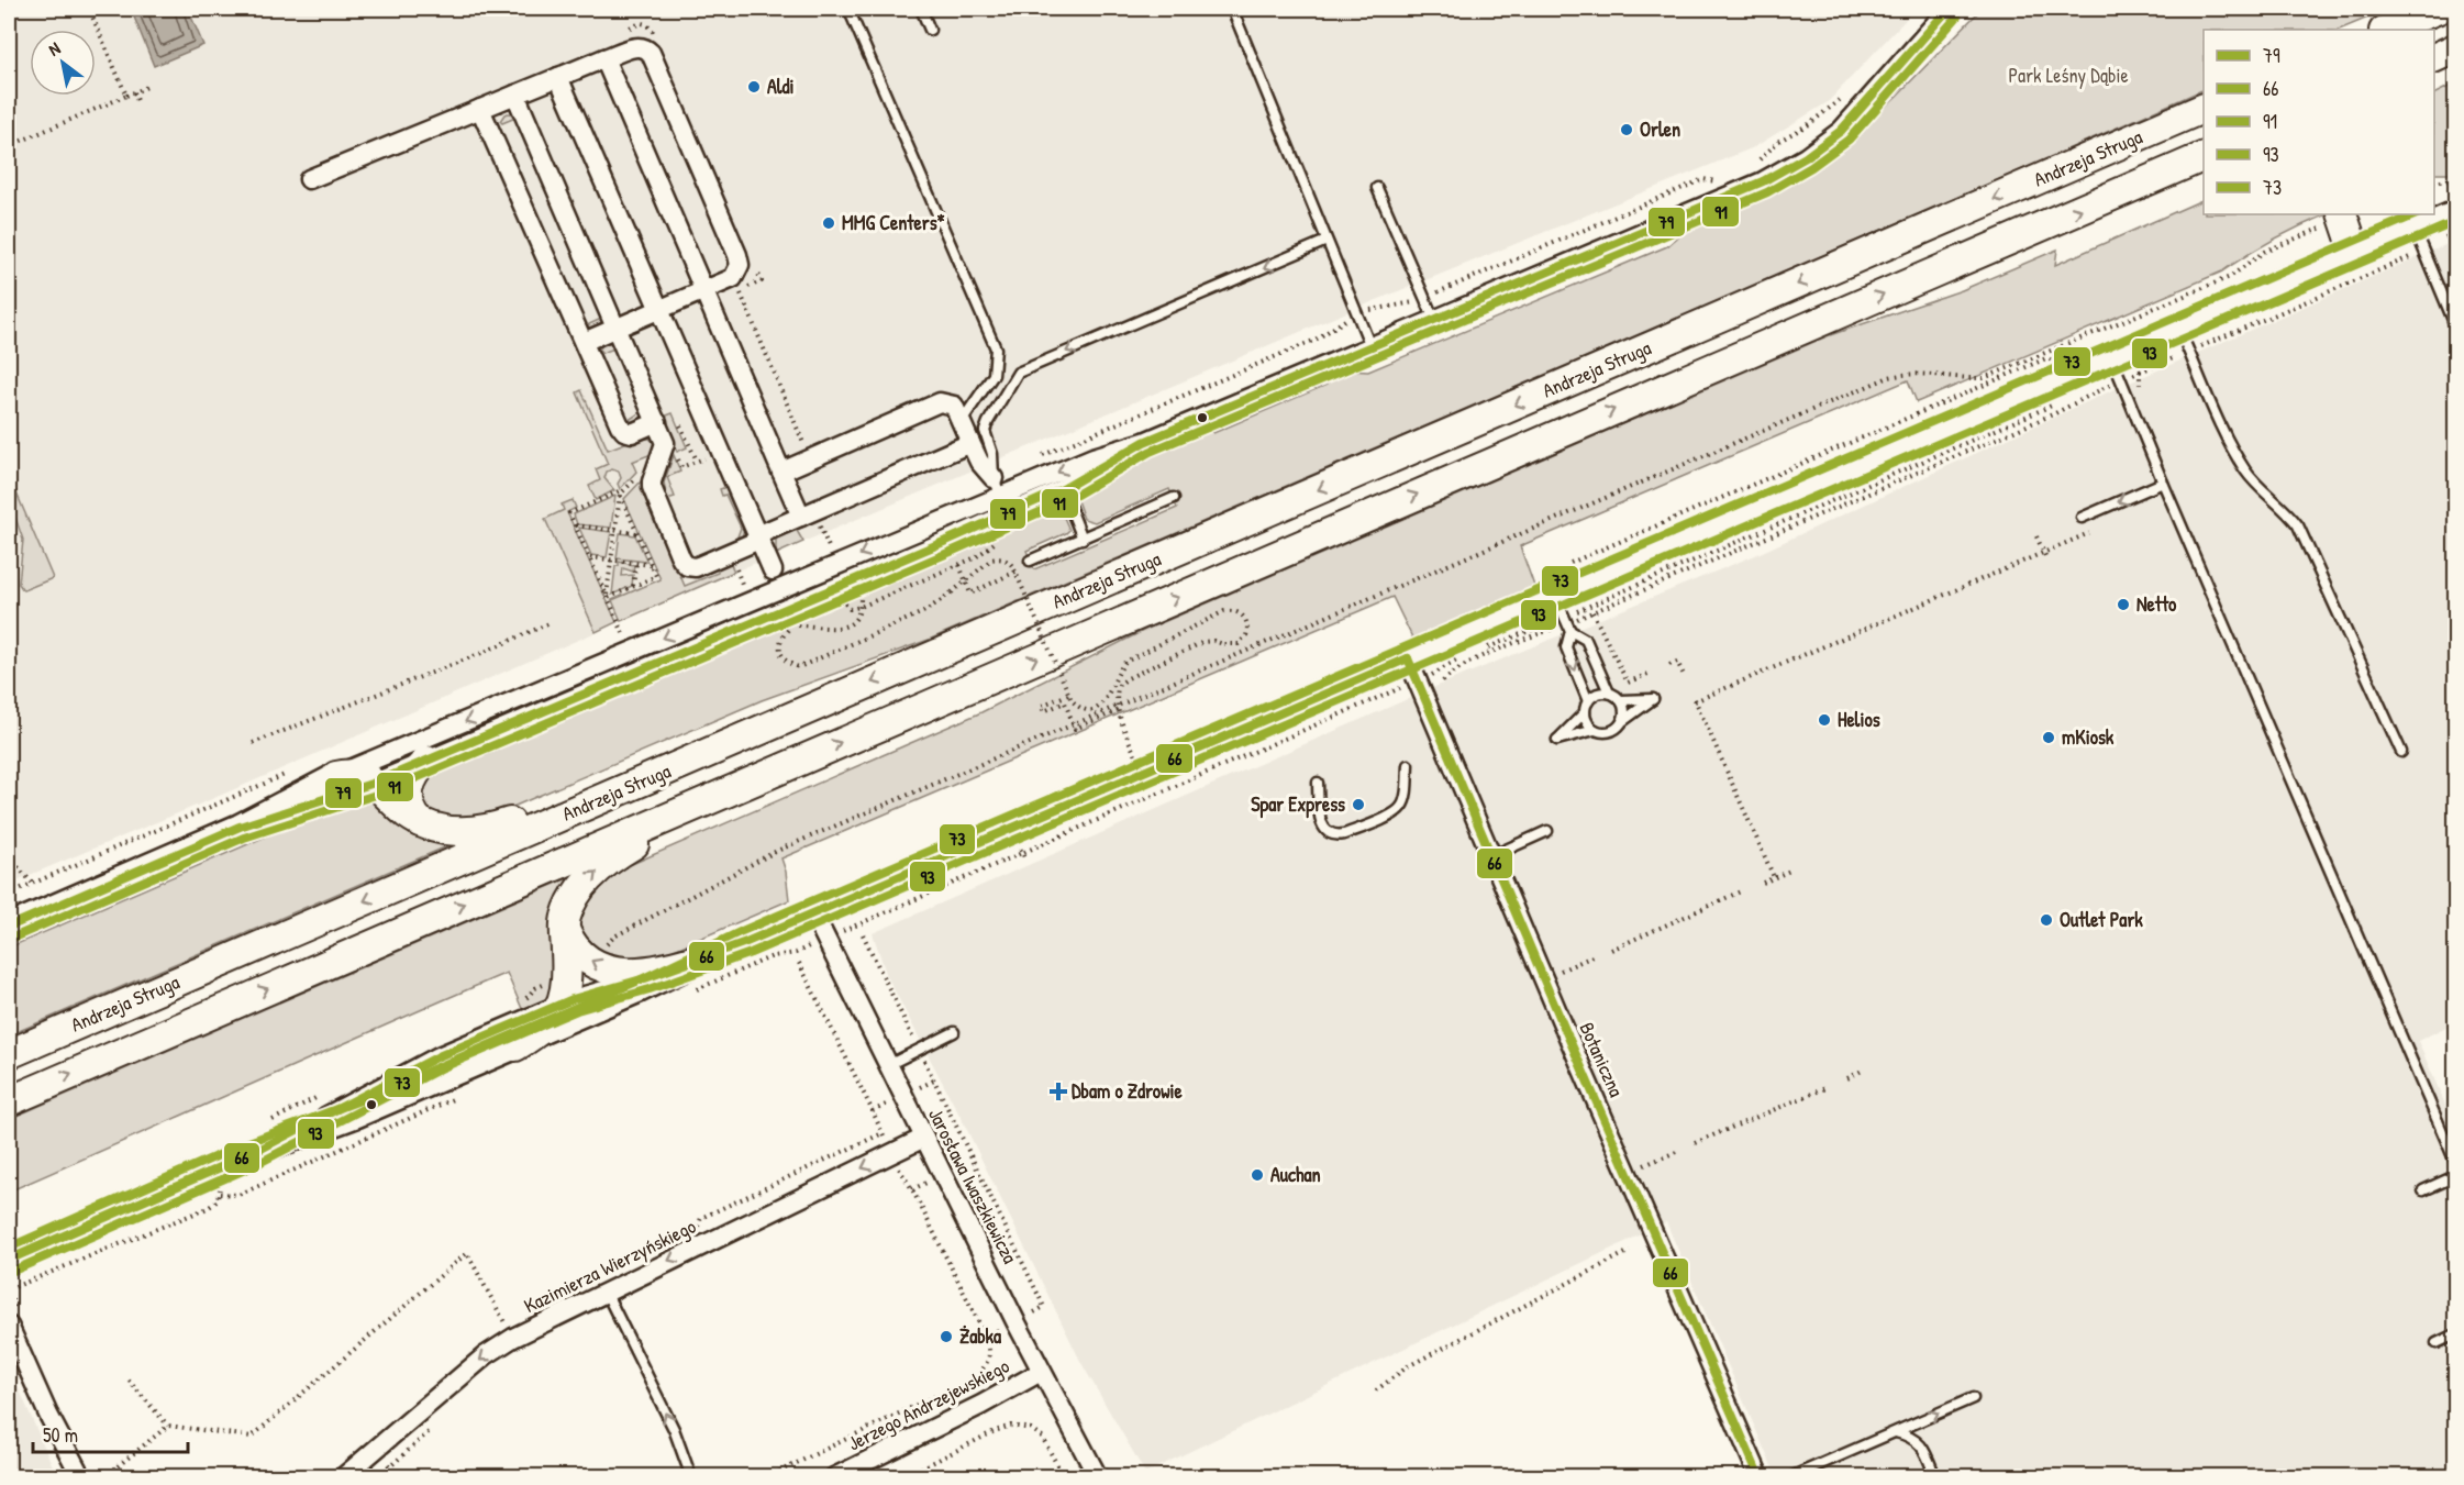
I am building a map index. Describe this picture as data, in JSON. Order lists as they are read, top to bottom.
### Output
{
  "streets": {
    "main road": ["Andrzeja Struga"],
    "street": [
      "Botaniczna",
      "Jarosława Iwaszkiewicza",
      "Kazimierza Wierzyńskiego",
      "Jerzego Andrzejewskiego"
    ]
  },
  "crossings": [
    ["Jarosława Iwaszkiewicza", "Kazimierza Wierzyńskiego"],
    ["Jarosława Iwaszkiewicza", "Jerzego Andrzejewskiego"]
  ],
  "one_way": ["Kazimierza Wierzyńskiego"],
  "parks": ["Park Leśny Dąbie"],
  "places": {
    "other": [
      "Aldi",
      "Orlen",
      "MMG Centers*",
      "Netto",
      "Helios",
      "mKiosk",
      "Spar Express",
      "Outlet Park",
      "Auchan",
      "Żabka"
    ],
    "health": ["Dbam o Zdrowie"]
  },
  "lines": [
    "transit line 79",
    "transit line 91",
    "transit line 73",
    "transit line 93",
    "transit line 66"
  ],
  "legend": [
    "79",
    "66",
    "91",
    "93",
    "73"
  ],
  "scale_bar": "50 m",
  "north": "top left"
}
